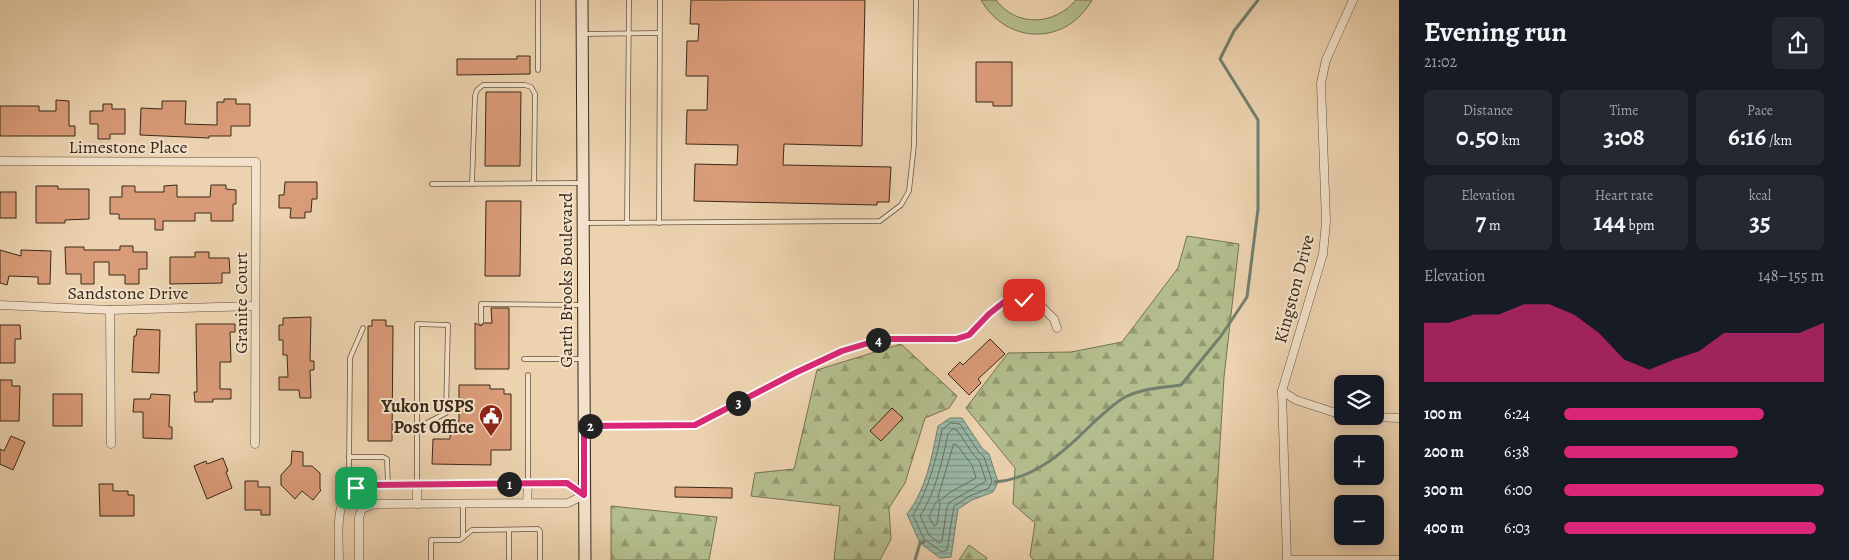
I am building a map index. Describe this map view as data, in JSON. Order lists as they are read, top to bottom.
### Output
{
  "streets": {
    "street": [
      "Limestone Place",
      "Garth Brooks Boulevard",
      "Kingston Drive",
      "Sandstone Drive",
      "Granite Court"
    ]
  },
  "crossings": [
    ["Limestone Place", "Granite Court"],
    ["Sandstone Drive", "Granite Court"]
  ],
  "places": {
    "public building": ["Yukon USPS Post Office"]
  },
  "page": {
    "heading": ["Evening run", "21:02"],
    "stats": [
      ["Distance", "0.50 km"],
      ["Time", "3:08"],
      ["Pace", "6:16 /km"],
      ["Elevation", "7 m"],
      ["Heart rate", "144 bpm"],
      ["kcal", "35"]
    ],
    "chart": ["Elevation", "148–155 m"],
    "pins": [
      "4",
      "3",
      "2",
      "1"
    ],
    "map_buttons": ["+", "−"],
    "list": [
      {
        "name": "100 m",
        "note": "6:24"
      },
      {
        "name": "200 m",
        "note": "6:38"
      },
      {
        "name": "300 m",
        "note": "6:00"
      },
      {
        "name": "400 m",
        "note": "6:03"
      }
    ]
  }
}
